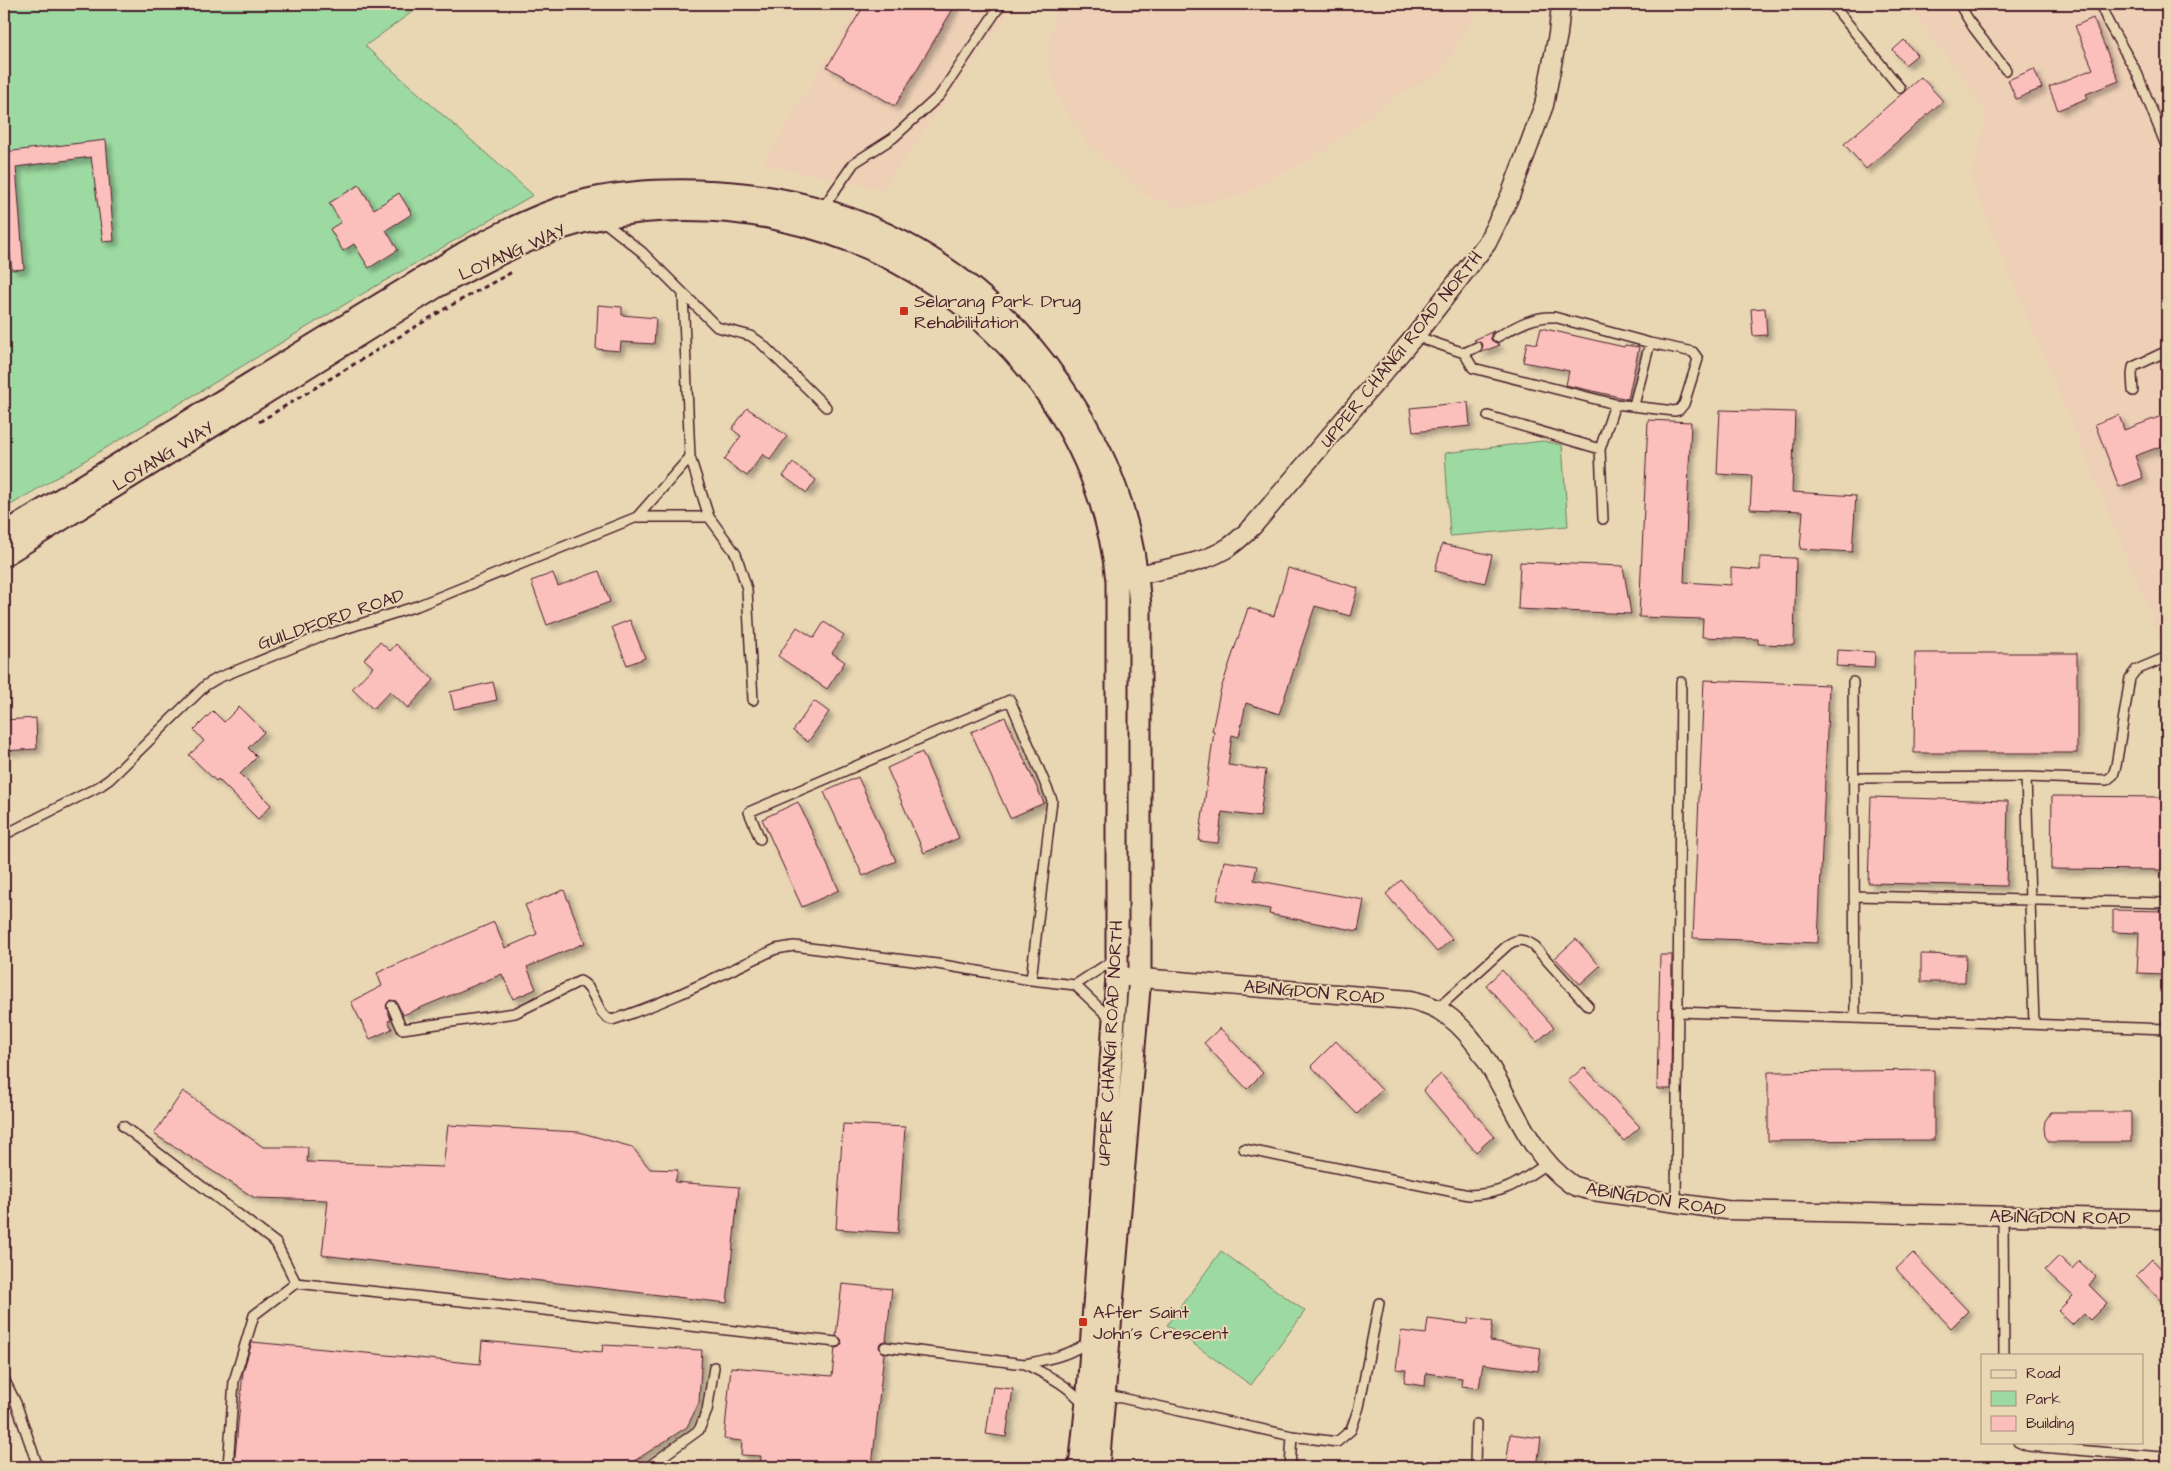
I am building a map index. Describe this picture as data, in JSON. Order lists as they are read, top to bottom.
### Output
{
  "streets": {
    "street": ["LOYANG WAY", "UPPER CHANGI ROAD NORTH", "ABINGDON ROAD"],
    "lane": ["GUILDFORD ROAD"]
  },
  "crossings": [
    ["LOYANG WAY", "UPPER CHANGI ROAD NORTH"],
    ["UPPER CHANGI ROAD NORTH", "ABINGDON ROAD"]
  ],
  "places": {
    "transit": ["Selarang Park Drug Rehabilitation", "After Saint John's Crescent"]
  },
  "legend": ["Road", "Park", "Building"]
}
